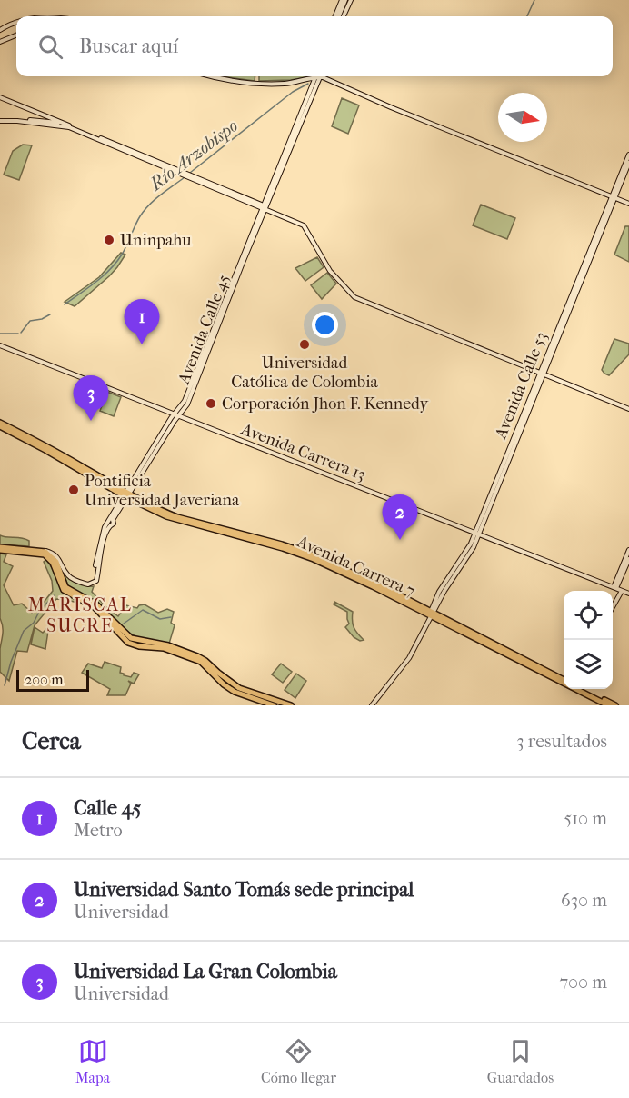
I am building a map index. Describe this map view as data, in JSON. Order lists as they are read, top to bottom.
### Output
{
  "streets": {
    "main road": [
      "Avenida Calle 45",
      "Avenida Calle 53",
      "Avenida Carrera 13",
      "Avenida Carrera 7"
    ]
  },
  "crossings": [
    ["Avenida Calle 45", "Avenida Carrera 13"],
    ["Avenida Calle 45", "Avenida Carrera 7"],
    ["Avenida Calle 53", "Avenida Carrera 13"],
    ["Avenida Calle 53", "Avenida Carrera 7"]
  ],
  "districts": ["MARISCAL SUCRE"],
  "water": ["Río Arzobispo"],
  "places": [
    "Uninpahu",
    "Universidad Católica de Colombia",
    "Corporación Jhon F. Kennedy",
    "Pontificia Universidad Javeriana"
  ],
  "scale_bar": "200 m",
  "north": "right",
  "page": {
    "search": "Buscar aquí",
    "pins": ["1", "3", "2"],
    "scale": "200 m",
    "heading": ["Cerca", "3 resultados"],
    "list": [
      {
        "mark": "1",
        "name": "Calle 45",
        "note": "Metro",
        "value": "510 m"
      },
      {
        "mark": "2",
        "name": "Universidad Santo Tomás sede principal",
        "note": "Universidad",
        "value": "630 m"
      },
      {
        "mark": "3",
        "name": "Universidad La Gran Colombia",
        "note": "Universidad",
        "value": "700 m"
      }
    ],
    "nav": ["Mapa", "Cómo llegar", "Guardados"]
  }
}
